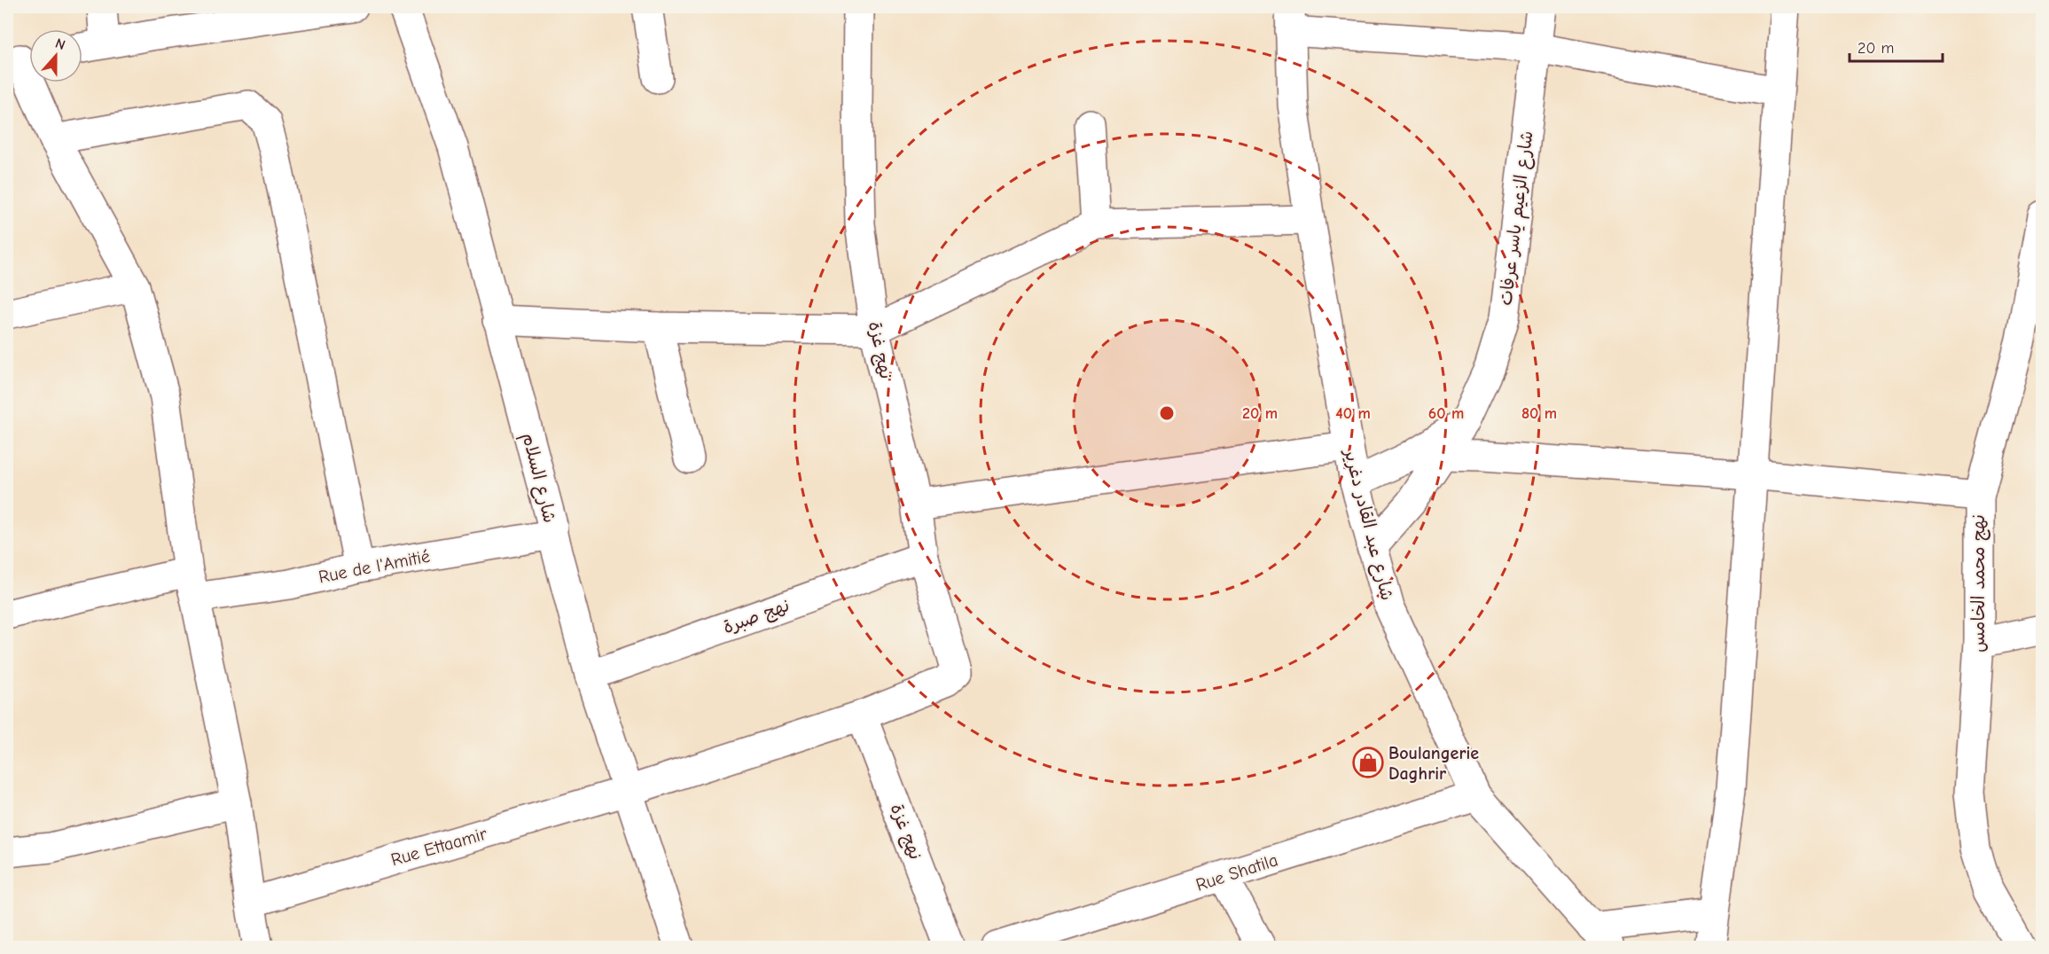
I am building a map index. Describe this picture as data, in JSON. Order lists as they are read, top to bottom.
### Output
{
  "streets": {
    "street": [
      "شارع الزعيم ياسر عرفات",
      "نهج غزة",
      "شارع السلام",
      "شارع عبد القادر دغرير",
      "Rue de l'Amitié",
      "نهج محمد الخامس",
      "نهج صبرة",
      "Rue Ettaamir",
      "Rue Shatila"
    ]
  },
  "crossings": [
    ["شارع الزعيم ياسر عرفات", "شارع عبد القادر دغرير"],
    ["نهج غزة", "نهج صبرة"],
    ["نهج غزة", "Rue Ettaamir"],
    ["شارع السلام", "Rue de l'Amitié"],
    ["شارع السلام", "نهج صبرة"],
    ["شارع السلام", "Rue Ettaamir"],
    ["شارع عبد القادر دغرير", "Rue Shatila"]
  ],
  "places": {
    "shop": ["Boulangerie Daghrir"]
  },
  "scale_bar": "20 m",
  "north": "top",
  "rings": [
    "20 m",
    "40 m",
    "60 m",
    "80 m"
  ]
}
